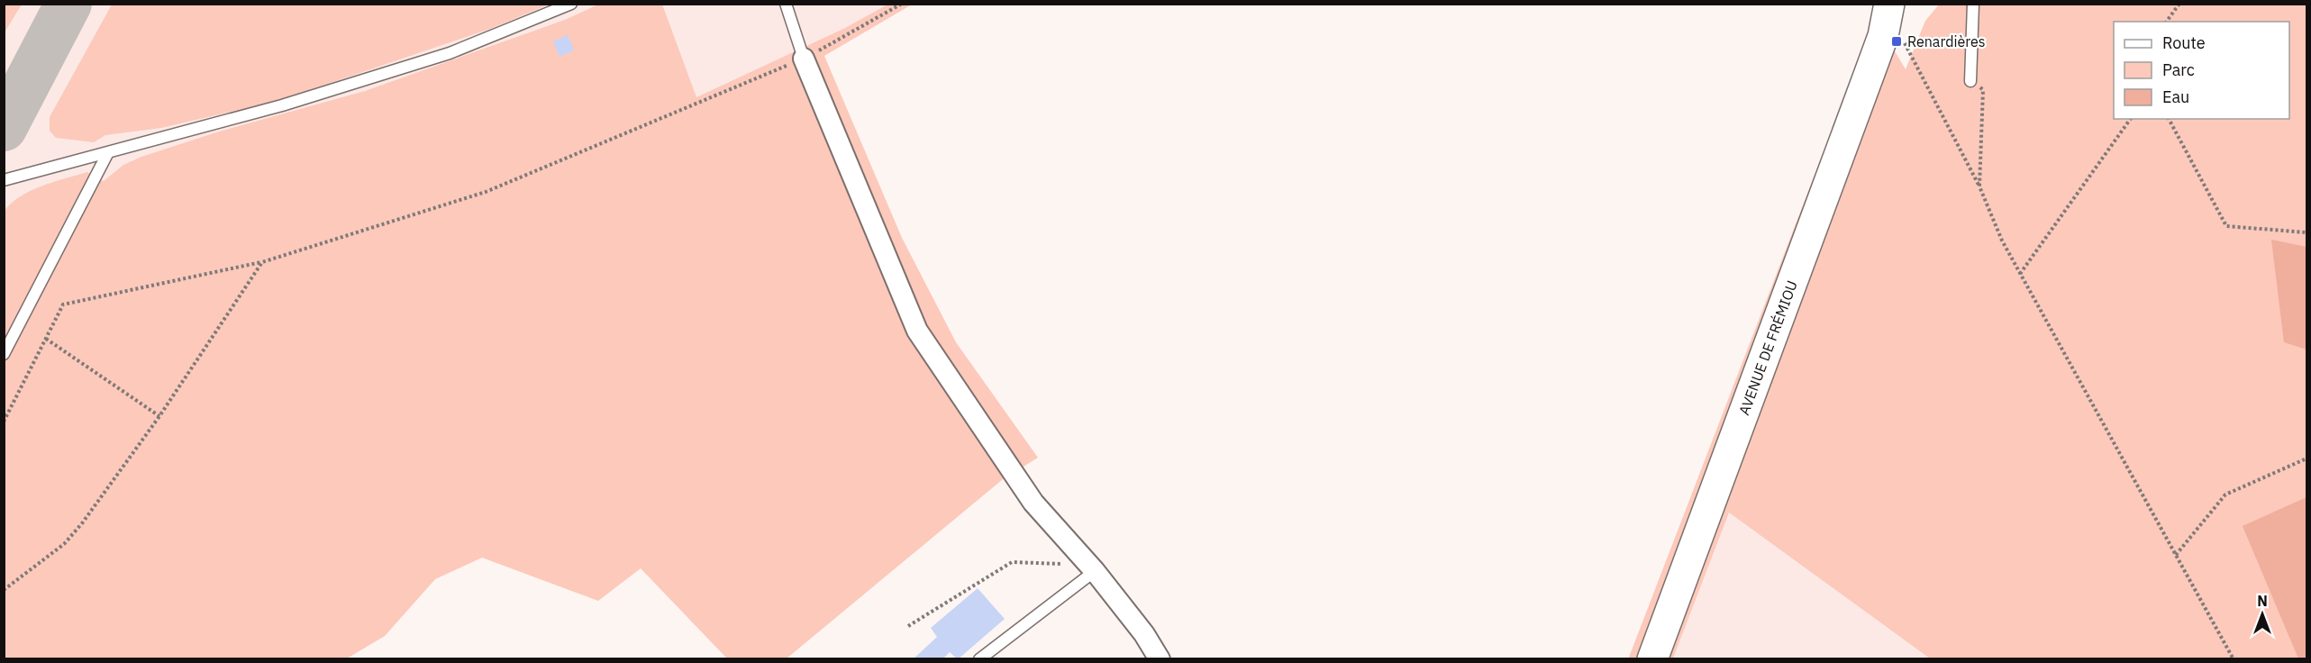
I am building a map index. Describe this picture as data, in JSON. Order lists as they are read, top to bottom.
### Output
{
  "streets": {
    "main road": ["AVENUE DE FRÉMIOU"]
  },
  "places": {
    "transit": ["Renardières"]
  },
  "legend": ["Route", "Parc", "Eau"],
  "north": "top"
}
